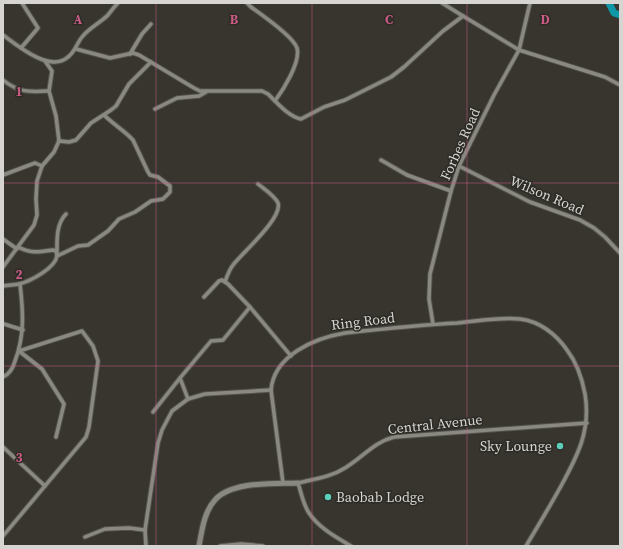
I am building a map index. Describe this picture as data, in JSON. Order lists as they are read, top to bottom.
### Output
{
  "streets": {
    "street": [
      "Forbes Road",
      "Wilson Road",
      "Ring Road",
      "Central Avenue"
    ]
  },
  "crossings": [
    ["Forbes Road", "Wilson Road"],
    ["Forbes Road", "Ring Road"],
    ["Ring Road", "Central Avenue"]
  ],
  "places": ["Sky Lounge", "Baobab Lodge"],
  "grid": {
    "columns": [
      "A",
      "B",
      "C",
      "D"
    ],
    "rows": ["1", "2", "3"]
  }
}
